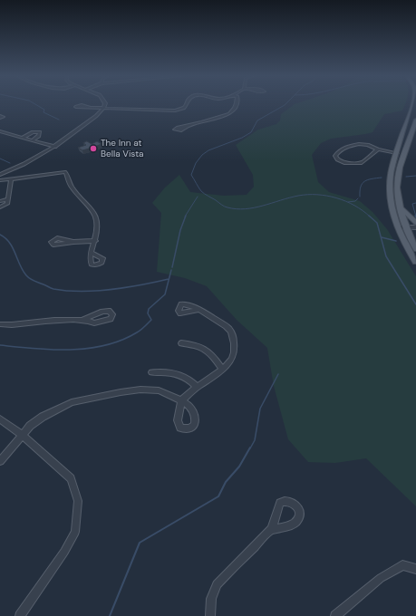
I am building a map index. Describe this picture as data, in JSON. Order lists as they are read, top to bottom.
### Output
{
  "places": ["The Inn at Bella Vista"]
}
